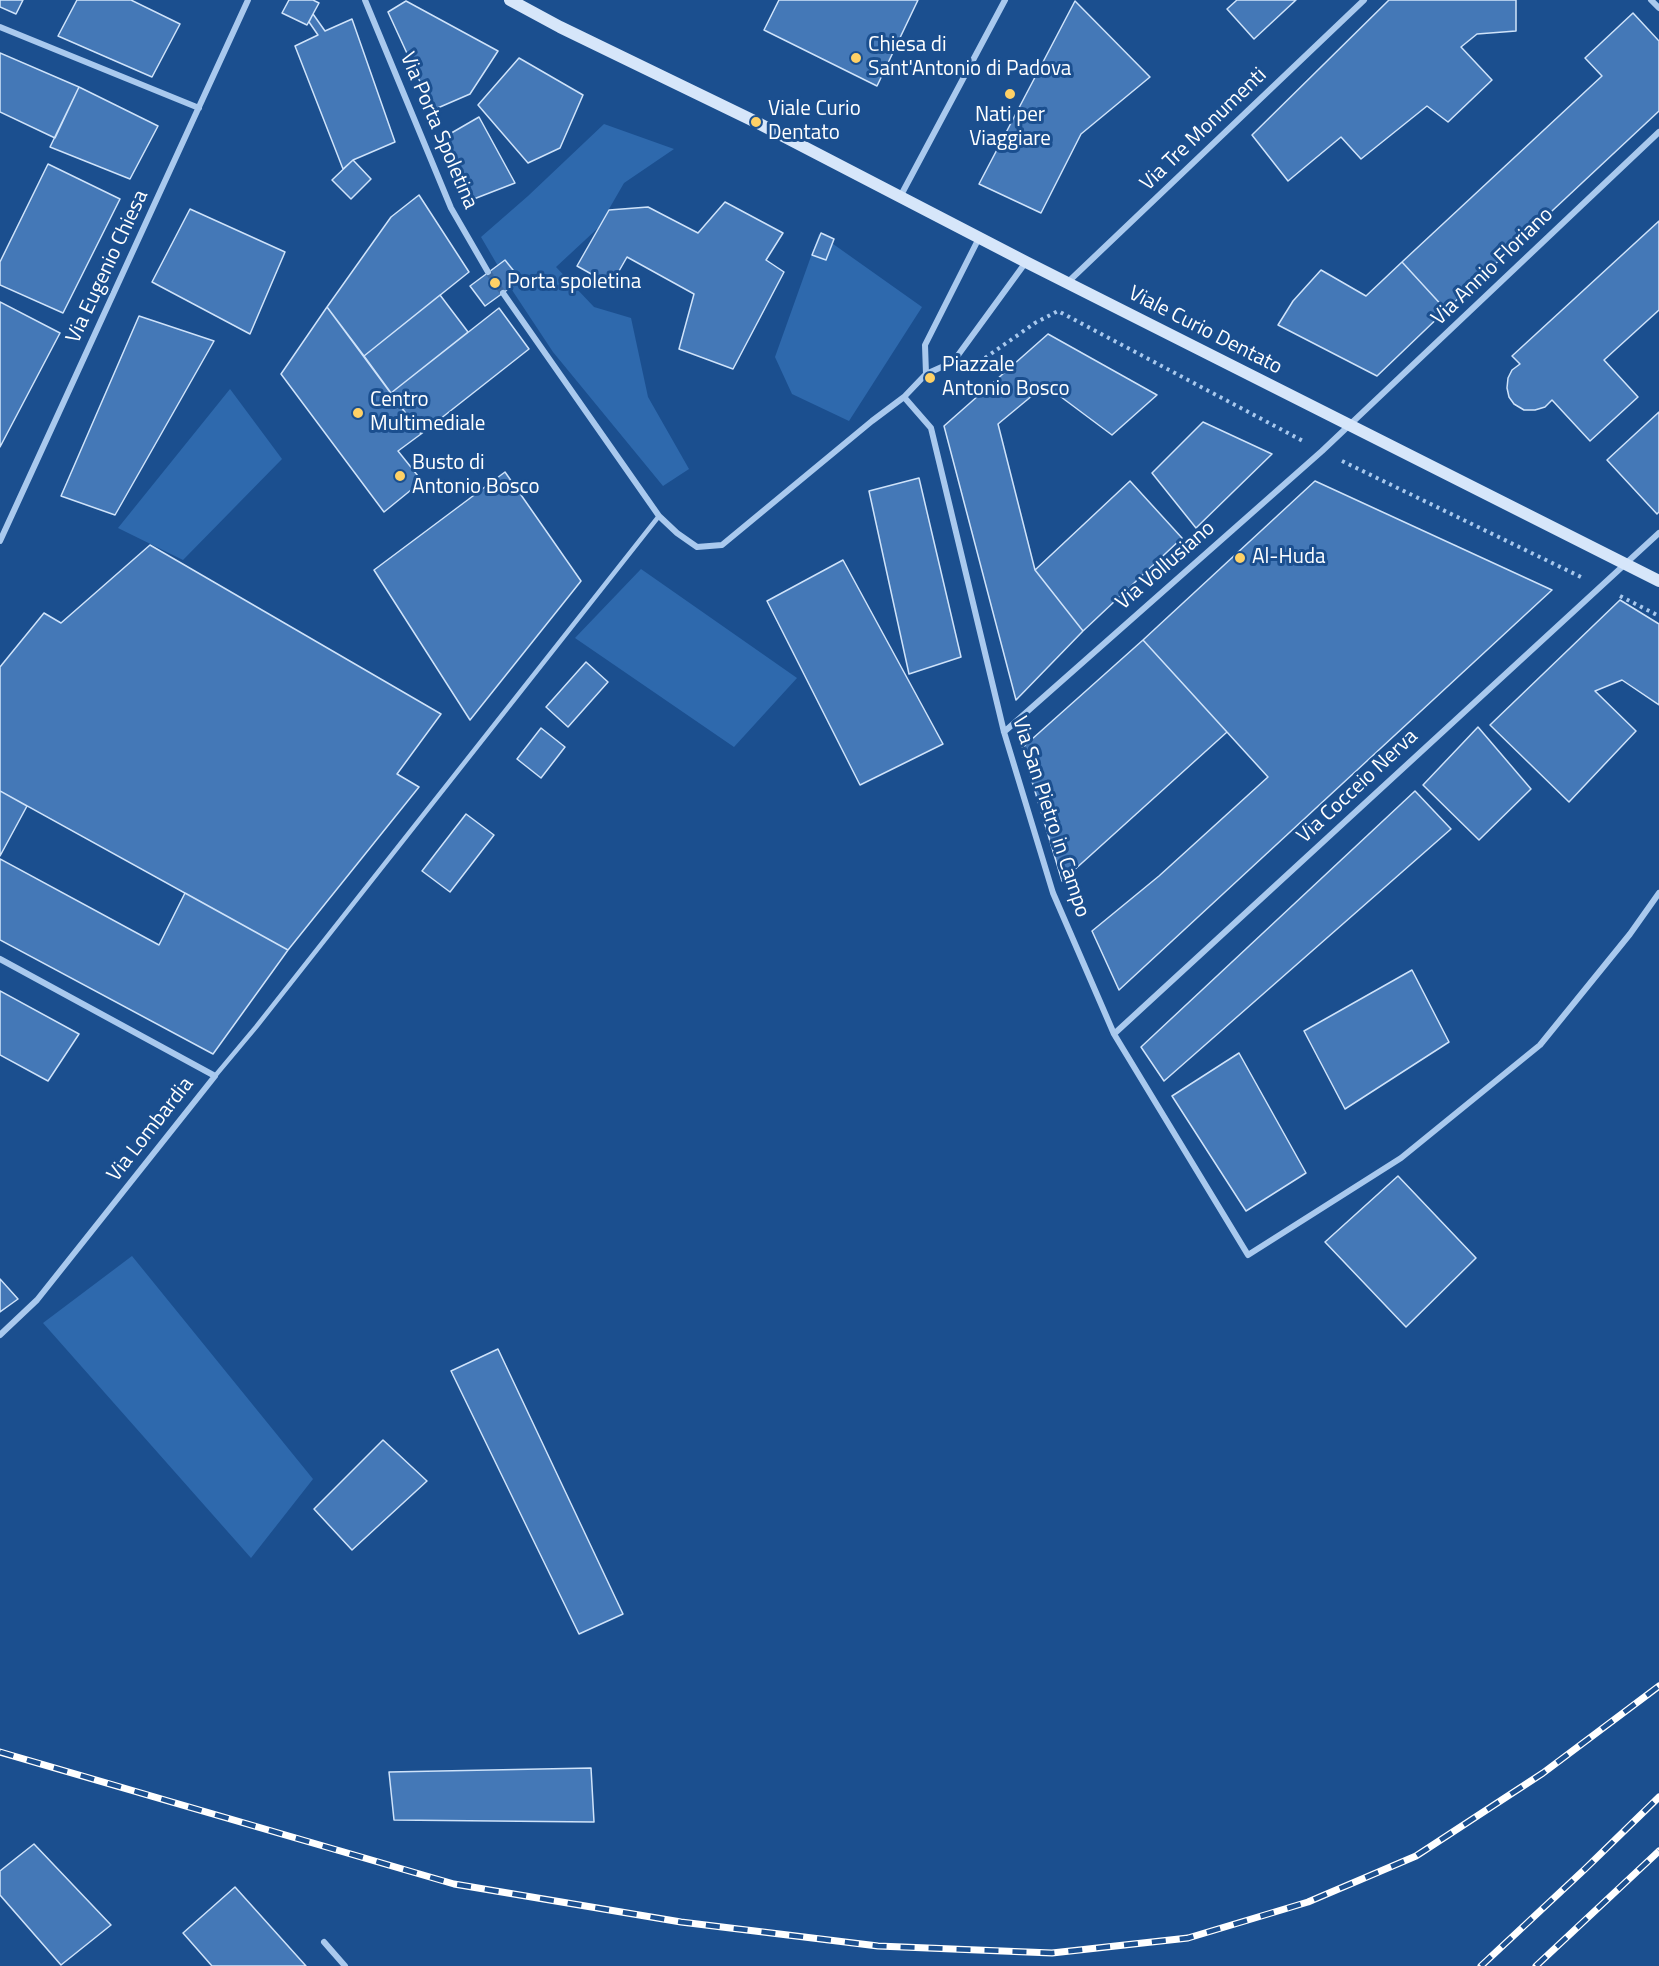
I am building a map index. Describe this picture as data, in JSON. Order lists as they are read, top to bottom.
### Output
{
  "streets": {
    "street": [
      "Via Tre Monumenti",
      "Via Porta Spoletina",
      "Via Eugenio Chiesa",
      "Via Annio Floriano",
      "Viale Curio Dentato",
      "Via Vollusiano",
      "Via Cocceio Nerva",
      "Via San Pietro in Campo",
      "Via Lombardia"
    ]
  },
  "crossings": [
    ["Via Tre Monumenti", "Viale Curio Dentato"],
    ["Via Annio Floriano", "Viale Curio Dentato"],
    ["Via Annio Floriano", "Via Vollusiano"],
    ["Viale Curio Dentato", "Via Vollusiano"],
    ["Viale Curio Dentato", "Via Cocceio Nerva"],
    ["Via Vollusiano", "Via San Pietro in Campo"],
    ["Via Cocceio Nerva", "Via San Pietro in Campo"]
  ],
  "places": [
    "Chiesa di Sant'Antonio di Padova",
    "Nati per Viaggiare",
    "Viale Curio Dentato",
    "Porta spoletina",
    "Piazzale Antonio Bosco",
    "Centro Multimediale",
    "Busto di Antonio Bosco",
    "Al-Huda"
  ]
}
